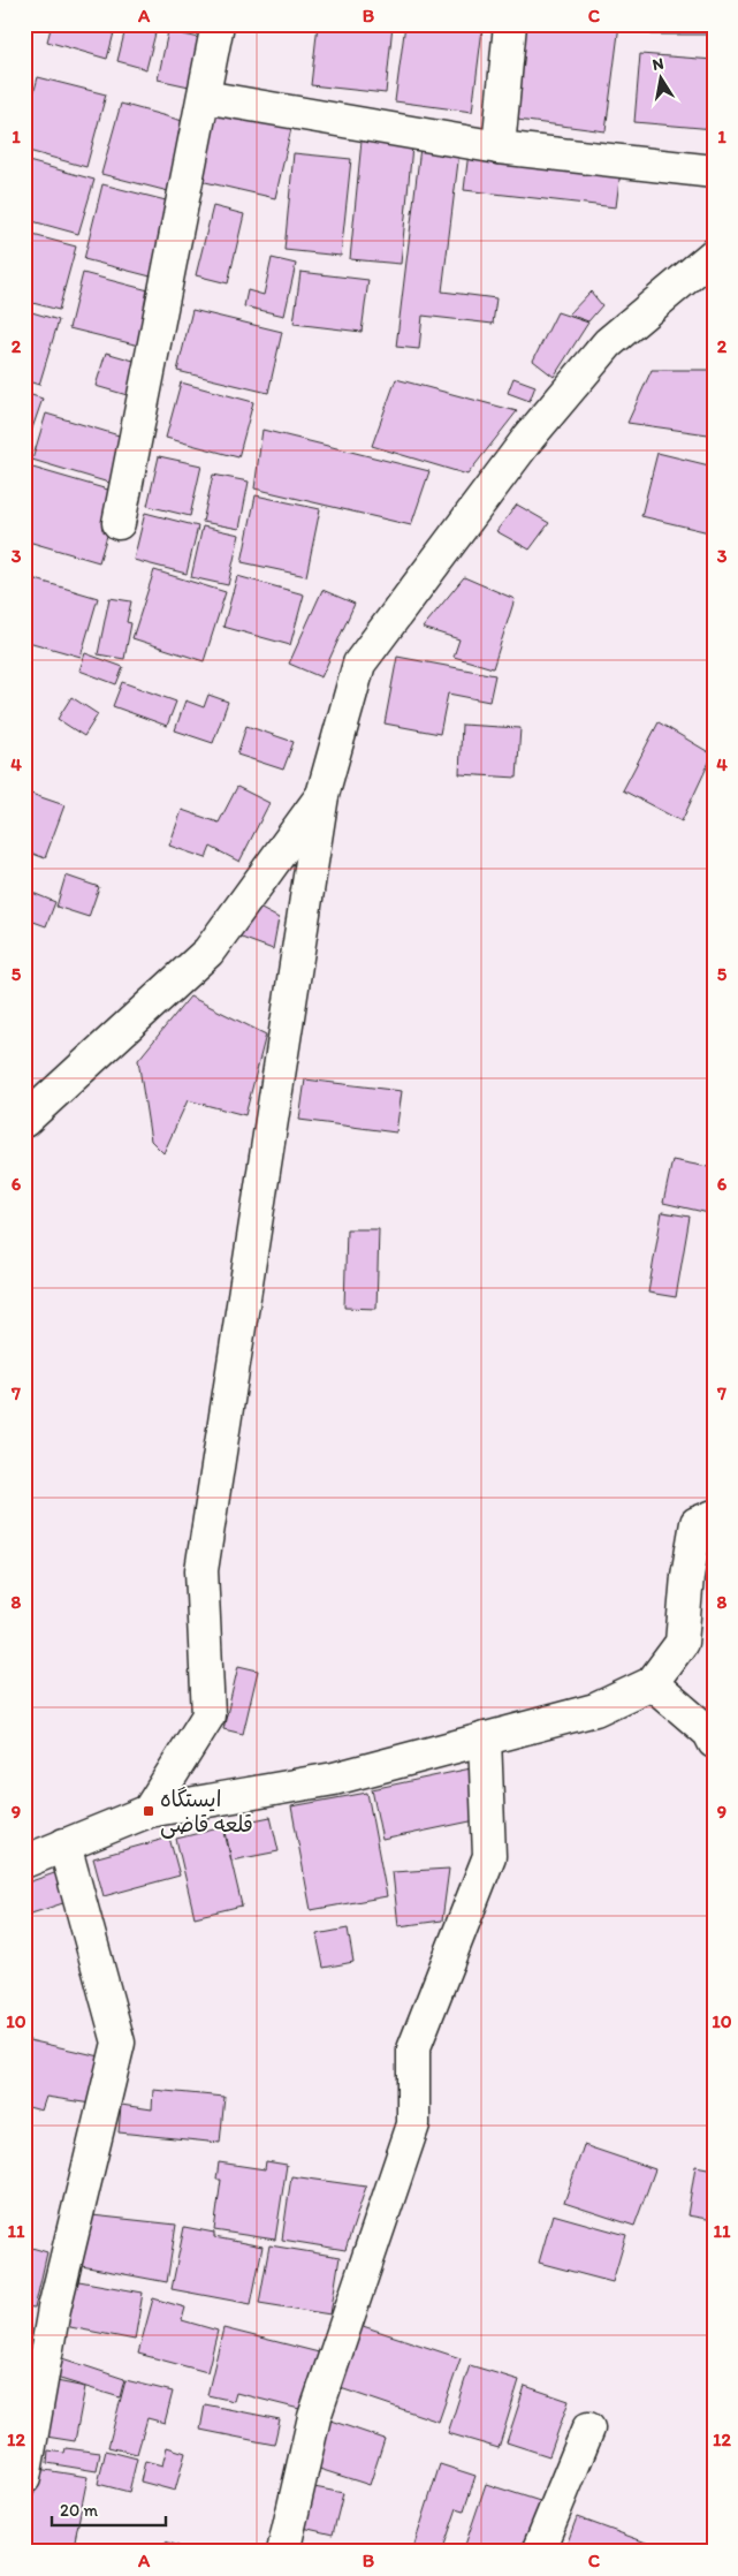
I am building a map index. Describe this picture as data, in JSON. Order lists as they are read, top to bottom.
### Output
{
  "places": {
    "transit": ["ایستگاه قلعه قاضی"]
  },
  "scale_bar": "20 m",
  "north": "top",
  "grid": {
    "columns": ["A", "B", "C"],
    "rows": [
      "1",
      "2",
      "3",
      "4",
      "5",
      "6",
      "7",
      "8",
      "9",
      "10",
      "11",
      "12"
    ]
  }
}
